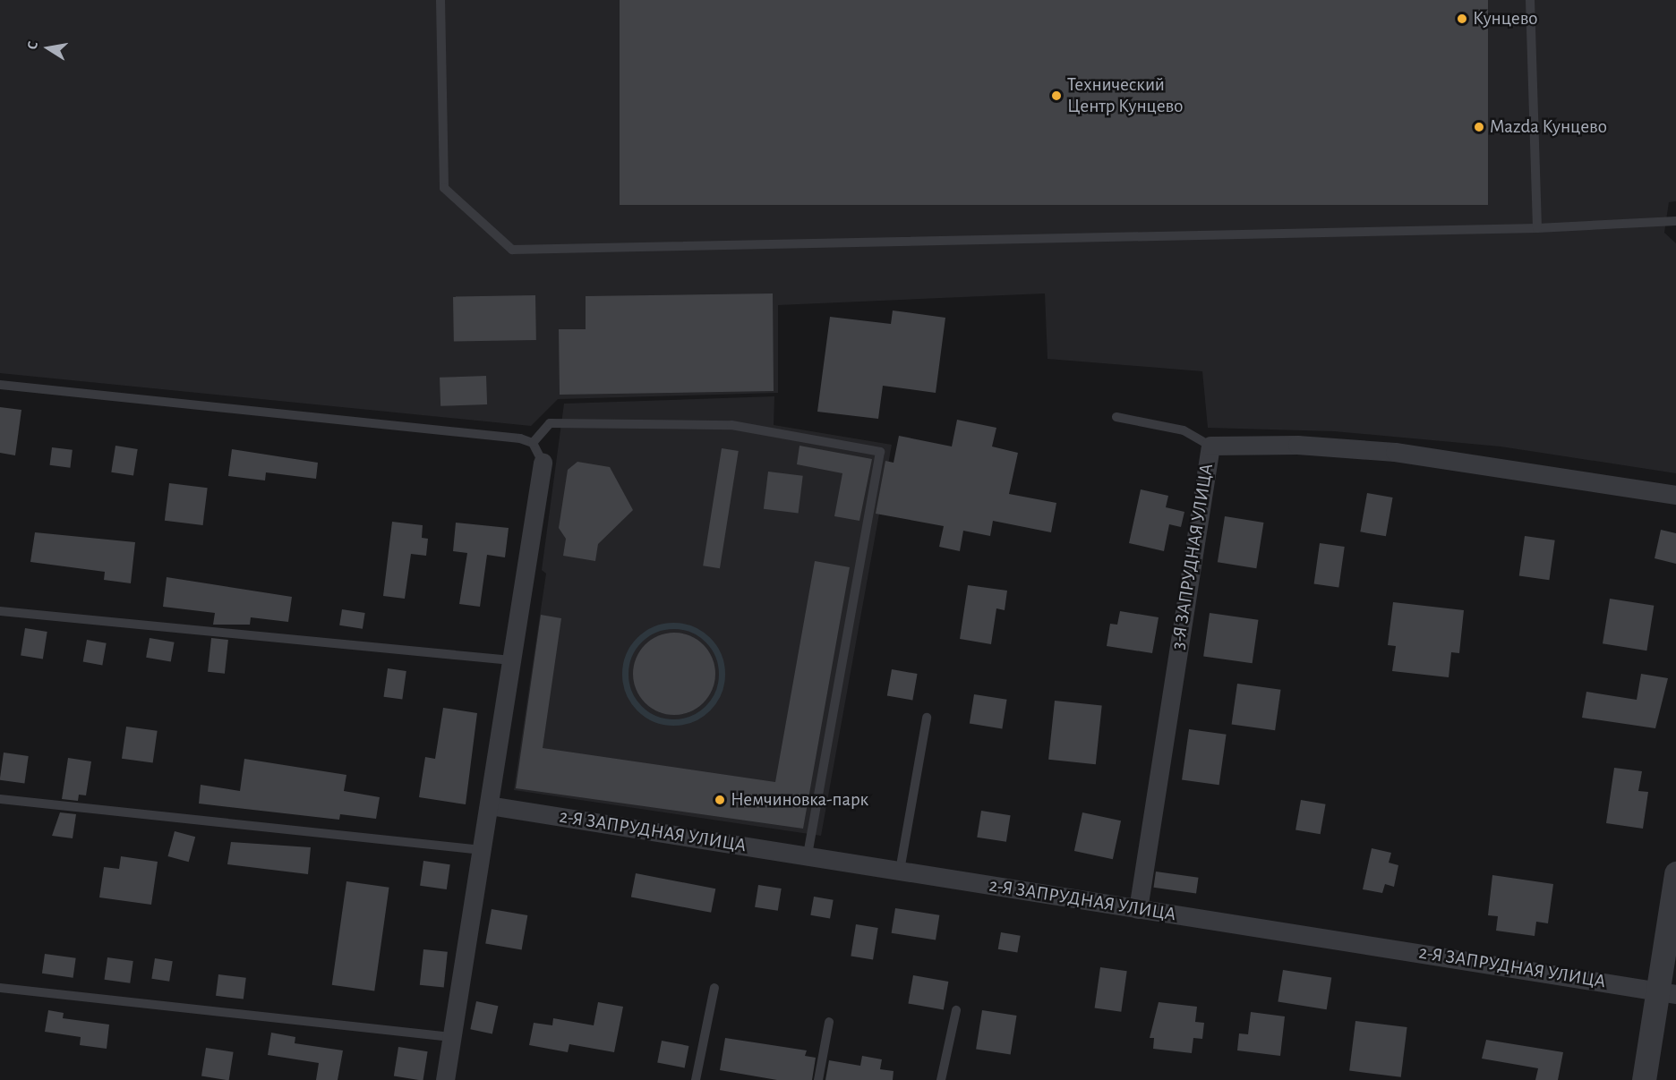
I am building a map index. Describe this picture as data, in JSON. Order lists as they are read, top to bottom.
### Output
{
  "streets": {
    "street": ["3-Я ЗАПРУДНАЯ УЛИЦА", "2-Я ЗАПРУДНАЯ УЛИЦА"]
  },
  "crossings": [
    ["3-Я ЗАПРУДНАЯ УЛИЦА", "2-Я ЗАПРУДНАЯ УЛИЦА"]
  ],
  "places": [
    "Кунцево",
    "Технический Центр Кунцево",
    "Mazda Кунцево",
    "Немчиновка-парк"
  ],
  "north": "left"
}
